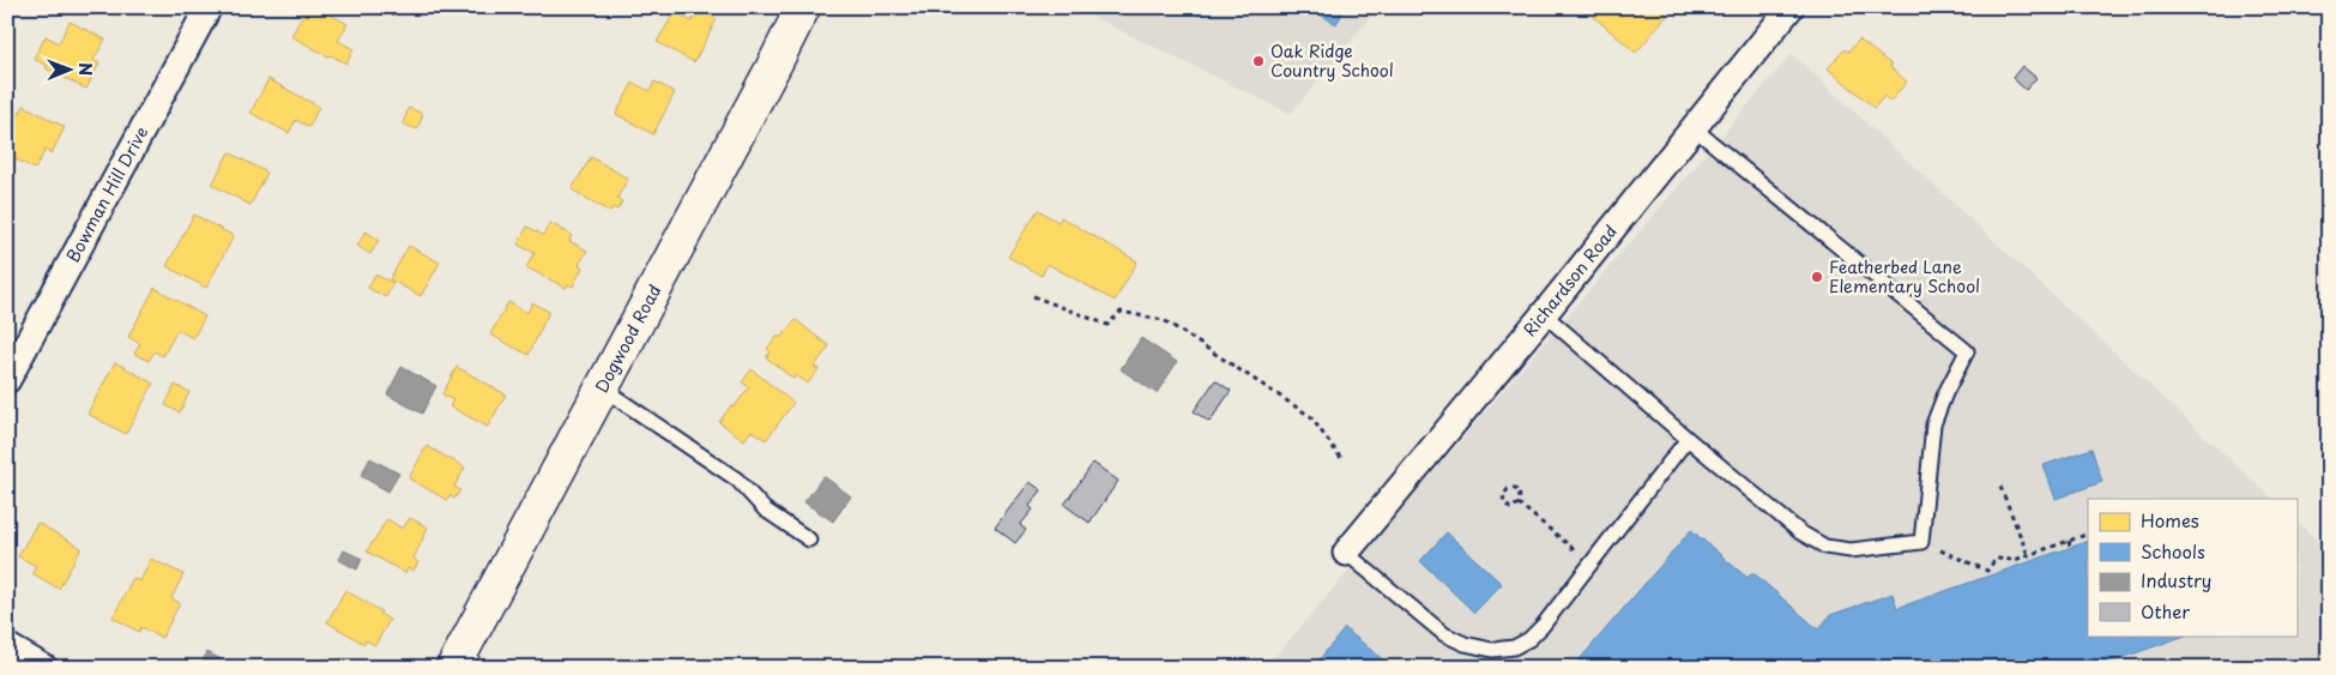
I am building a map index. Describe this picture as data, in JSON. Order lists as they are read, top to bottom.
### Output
{
  "streets": {
    "main road": ["Dogwood Road"],
    "street": ["Bowman Hill Drive", "Richardson Road"]
  },
  "places": ["Oak Ridge Country School", "Featherbed Lane Elementary School"],
  "legend": [
    "Homes",
    "Schools",
    "Industry",
    "Other"
  ],
  "north": "right"
}
